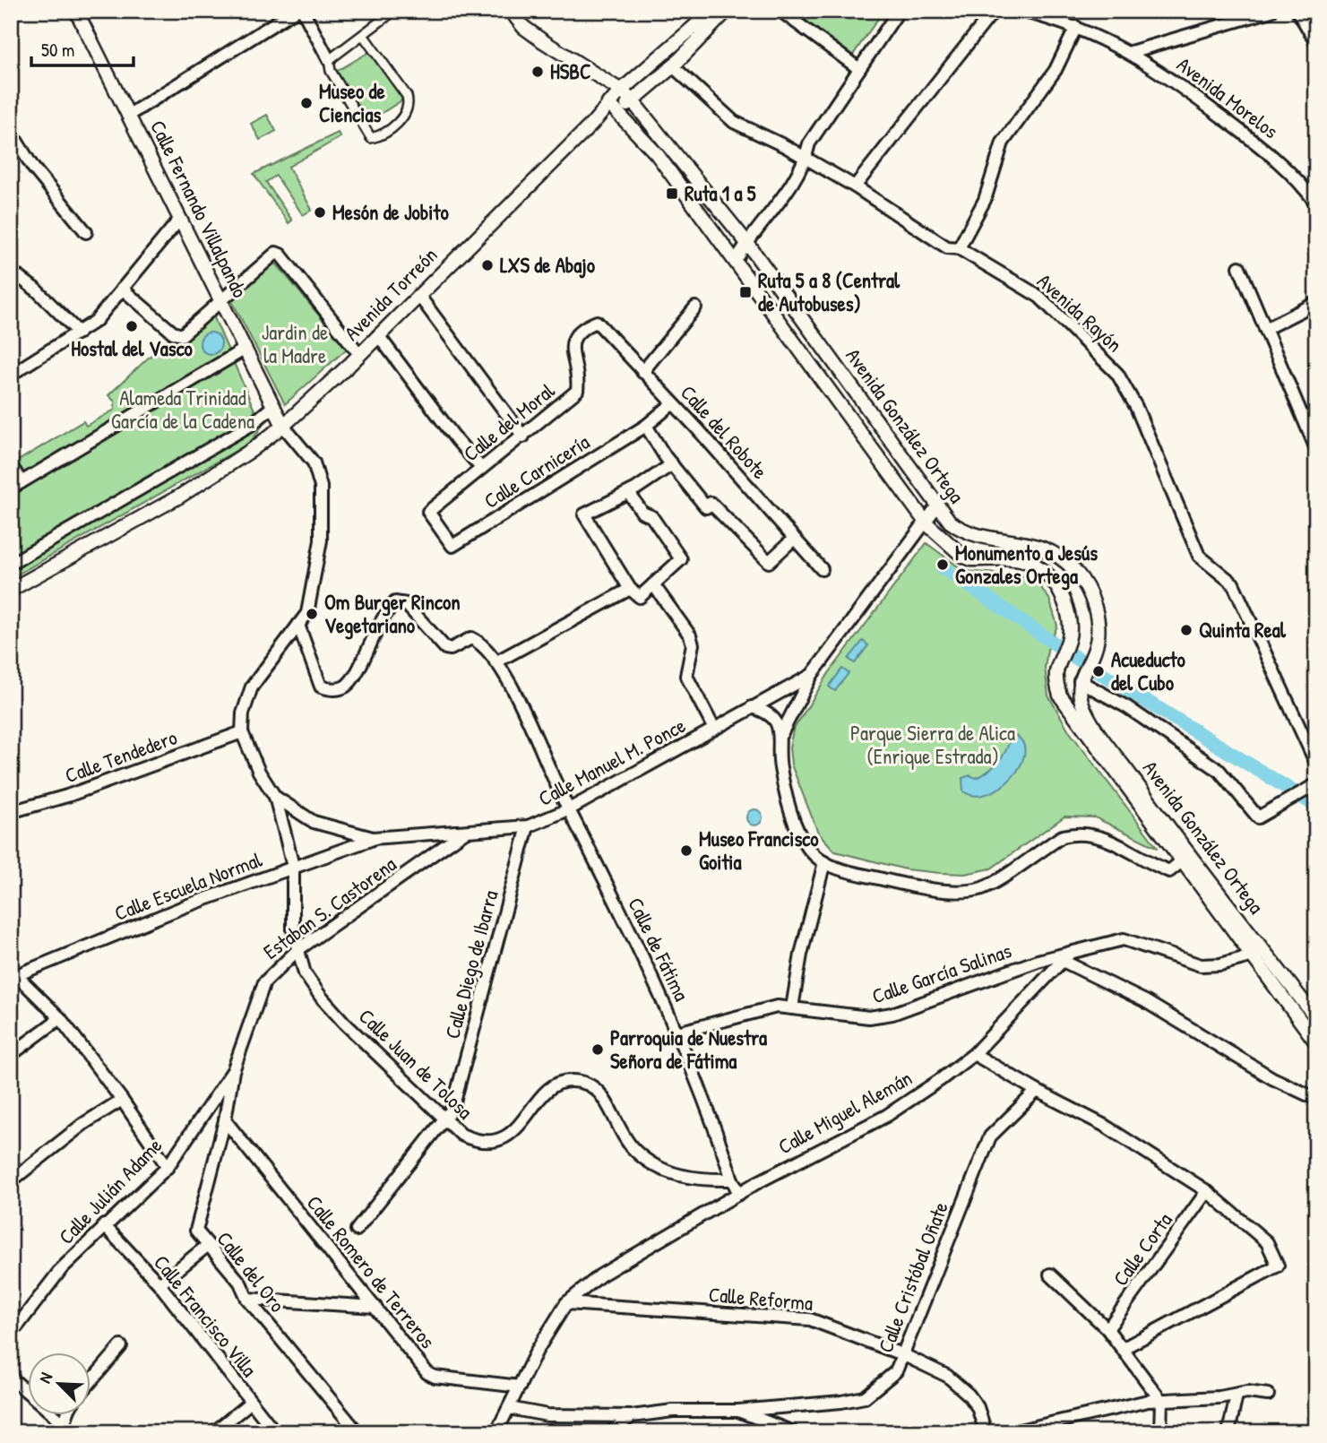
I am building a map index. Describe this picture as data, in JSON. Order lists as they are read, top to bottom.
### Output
{
  "streets": {
    "street": [
      "Avenida Morelos",
      "Calle Fernando Villalpando",
      "Avenida Torreón",
      "Avenida Rayón",
      "Calle del Moral",
      "Avenida González Ortega",
      "Calle del Robote",
      "Calle Carnicería",
      "Calle Tendedero",
      "Calle Manuel M. Ponce",
      "Calle Escuela Normal",
      "Estaban S. Castorena",
      "Calle de Fátima",
      "Calle Diego de Ibarra",
      "Calle García Salinas",
      "Calle Juan de Tolosa",
      "Calle Miguel Alemán",
      "Calle Julián Adame",
      "Calle Corta",
      "Calle del Oro",
      "Calle Romero de Terreros",
      "Calle Cristóbal Oñate",
      "Calle Reforma",
      "Calle Francisco Villa"
    ]
  },
  "crossings": [
    ["Calle Fernando Villalpando", "Avenida Torreón"],
    ["Avenida Torreón", "Avenida Rayón"],
    ["Avenida Torreón", "Avenida González Ortega"],
    ["Calle del Moral", "Calle del Robote"],
    ["Calle del Moral", "Calle Carnicería"],
    ["Calle del Robote", "Calle Carnicería"],
    ["Calle Manuel M. Ponce", "Calle Escuela Normal"],
    ["Calle Manuel M. Ponce", "Estaban S. Castorena"],
    ["Calle Manuel M. Ponce", "Calle de Fátima"],
    ["Calle Manuel M. Ponce", "Calle Diego de Ibarra"],
    ["Calle Manuel M. Ponce", "Calle Juan de Tolosa"],
    ["Calle Escuela Normal", "Calle Juan de Tolosa"],
    ["Estaban S. Castorena", "Calle Juan de Tolosa"],
    ["Estaban S. Castorena", "Calle Julián Adame"],
    ["Estaban S. Castorena", "Calle del Oro"],
    ["Calle de Fátima", "Calle García Salinas"],
    ["Calle de Fátima", "Calle Juan de Tolosa"],
    ["Calle Diego de Ibarra", "Calle Juan de Tolosa"],
    ["Calle García Salinas", "Calle Miguel Alemán"],
    ["Calle Miguel Alemán", "Calle Romero de Terreros"],
    ["Calle Miguel Alemán", "Calle Cristóbal Oñate"],
    ["Calle Miguel Alemán", "Calle Reforma"],
    ["Calle Julián Adame", "Calle del Oro"],
    ["Calle Julián Adame", "Calle Francisco Villa"],
    ["Calle del Oro", "Calle Romero de Terreros"],
    ["Calle Cristóbal Oñate", "Calle Reforma"]
  ],
  "parks": ["Jardin de la Madre", "Alameda Trinidad García de la Cadena", "Parque Sierra de Alica (Enrique Estrada)"],
  "places": {
    "other": [
      "HSBC",
      "Museo de Ciencias",
      "Mesón de Jobito",
      "LXS de Abajo",
      "Hostal del Vasco",
      "Monumento a Jesús Gonzales Ortega",
      "Om Burger Rincon Vegetariano",
      "Quinta Real",
      "Acueducto del Cubo",
      "Museo Francisco Goitia",
      "Parroquia de Nuestra Señora de Fátima"
    ],
    "transit": ["Ruta 1 a 5", "Ruta 5 a 8 (Central de Autobuses)"]
  },
  "scale_bar": "50 m",
  "north": "top left"
}
